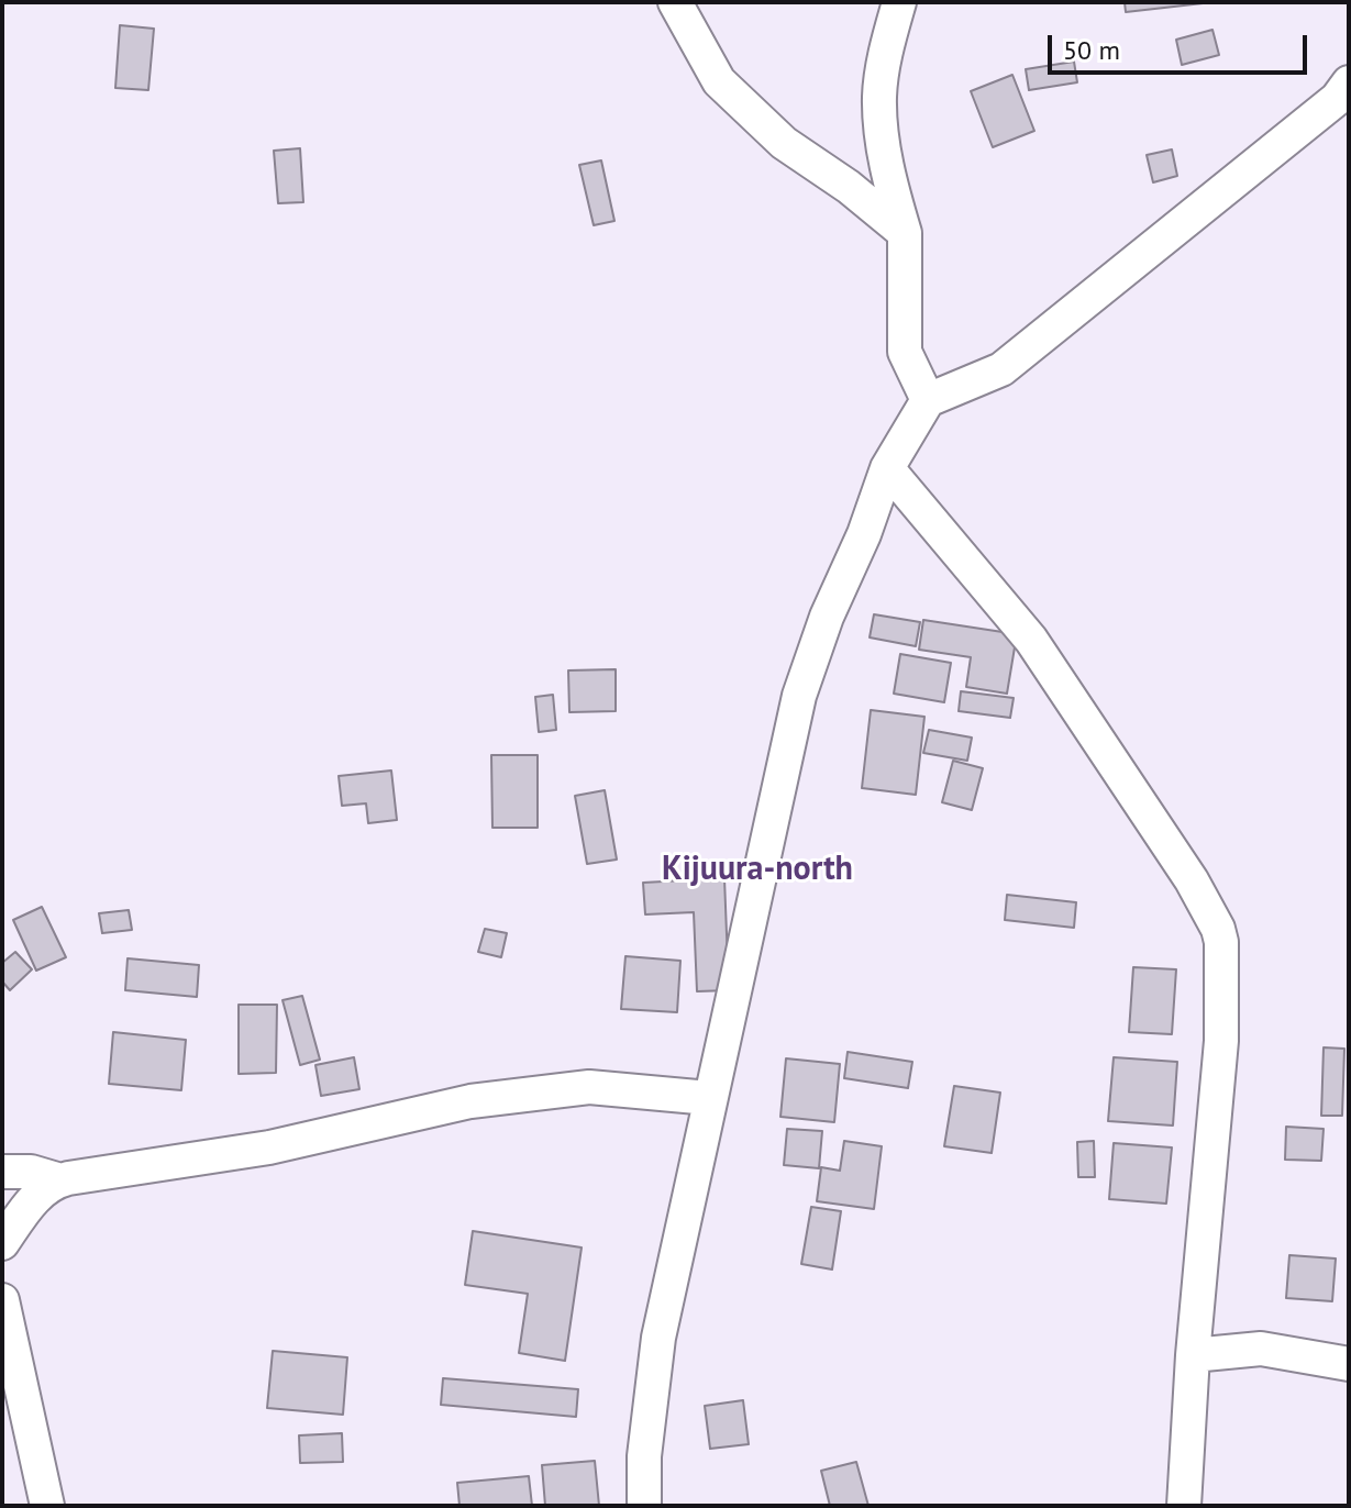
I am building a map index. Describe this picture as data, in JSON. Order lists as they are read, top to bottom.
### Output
{
  "districts": ["Kijuura-north"],
  "scale_bar": "50 m"
}
